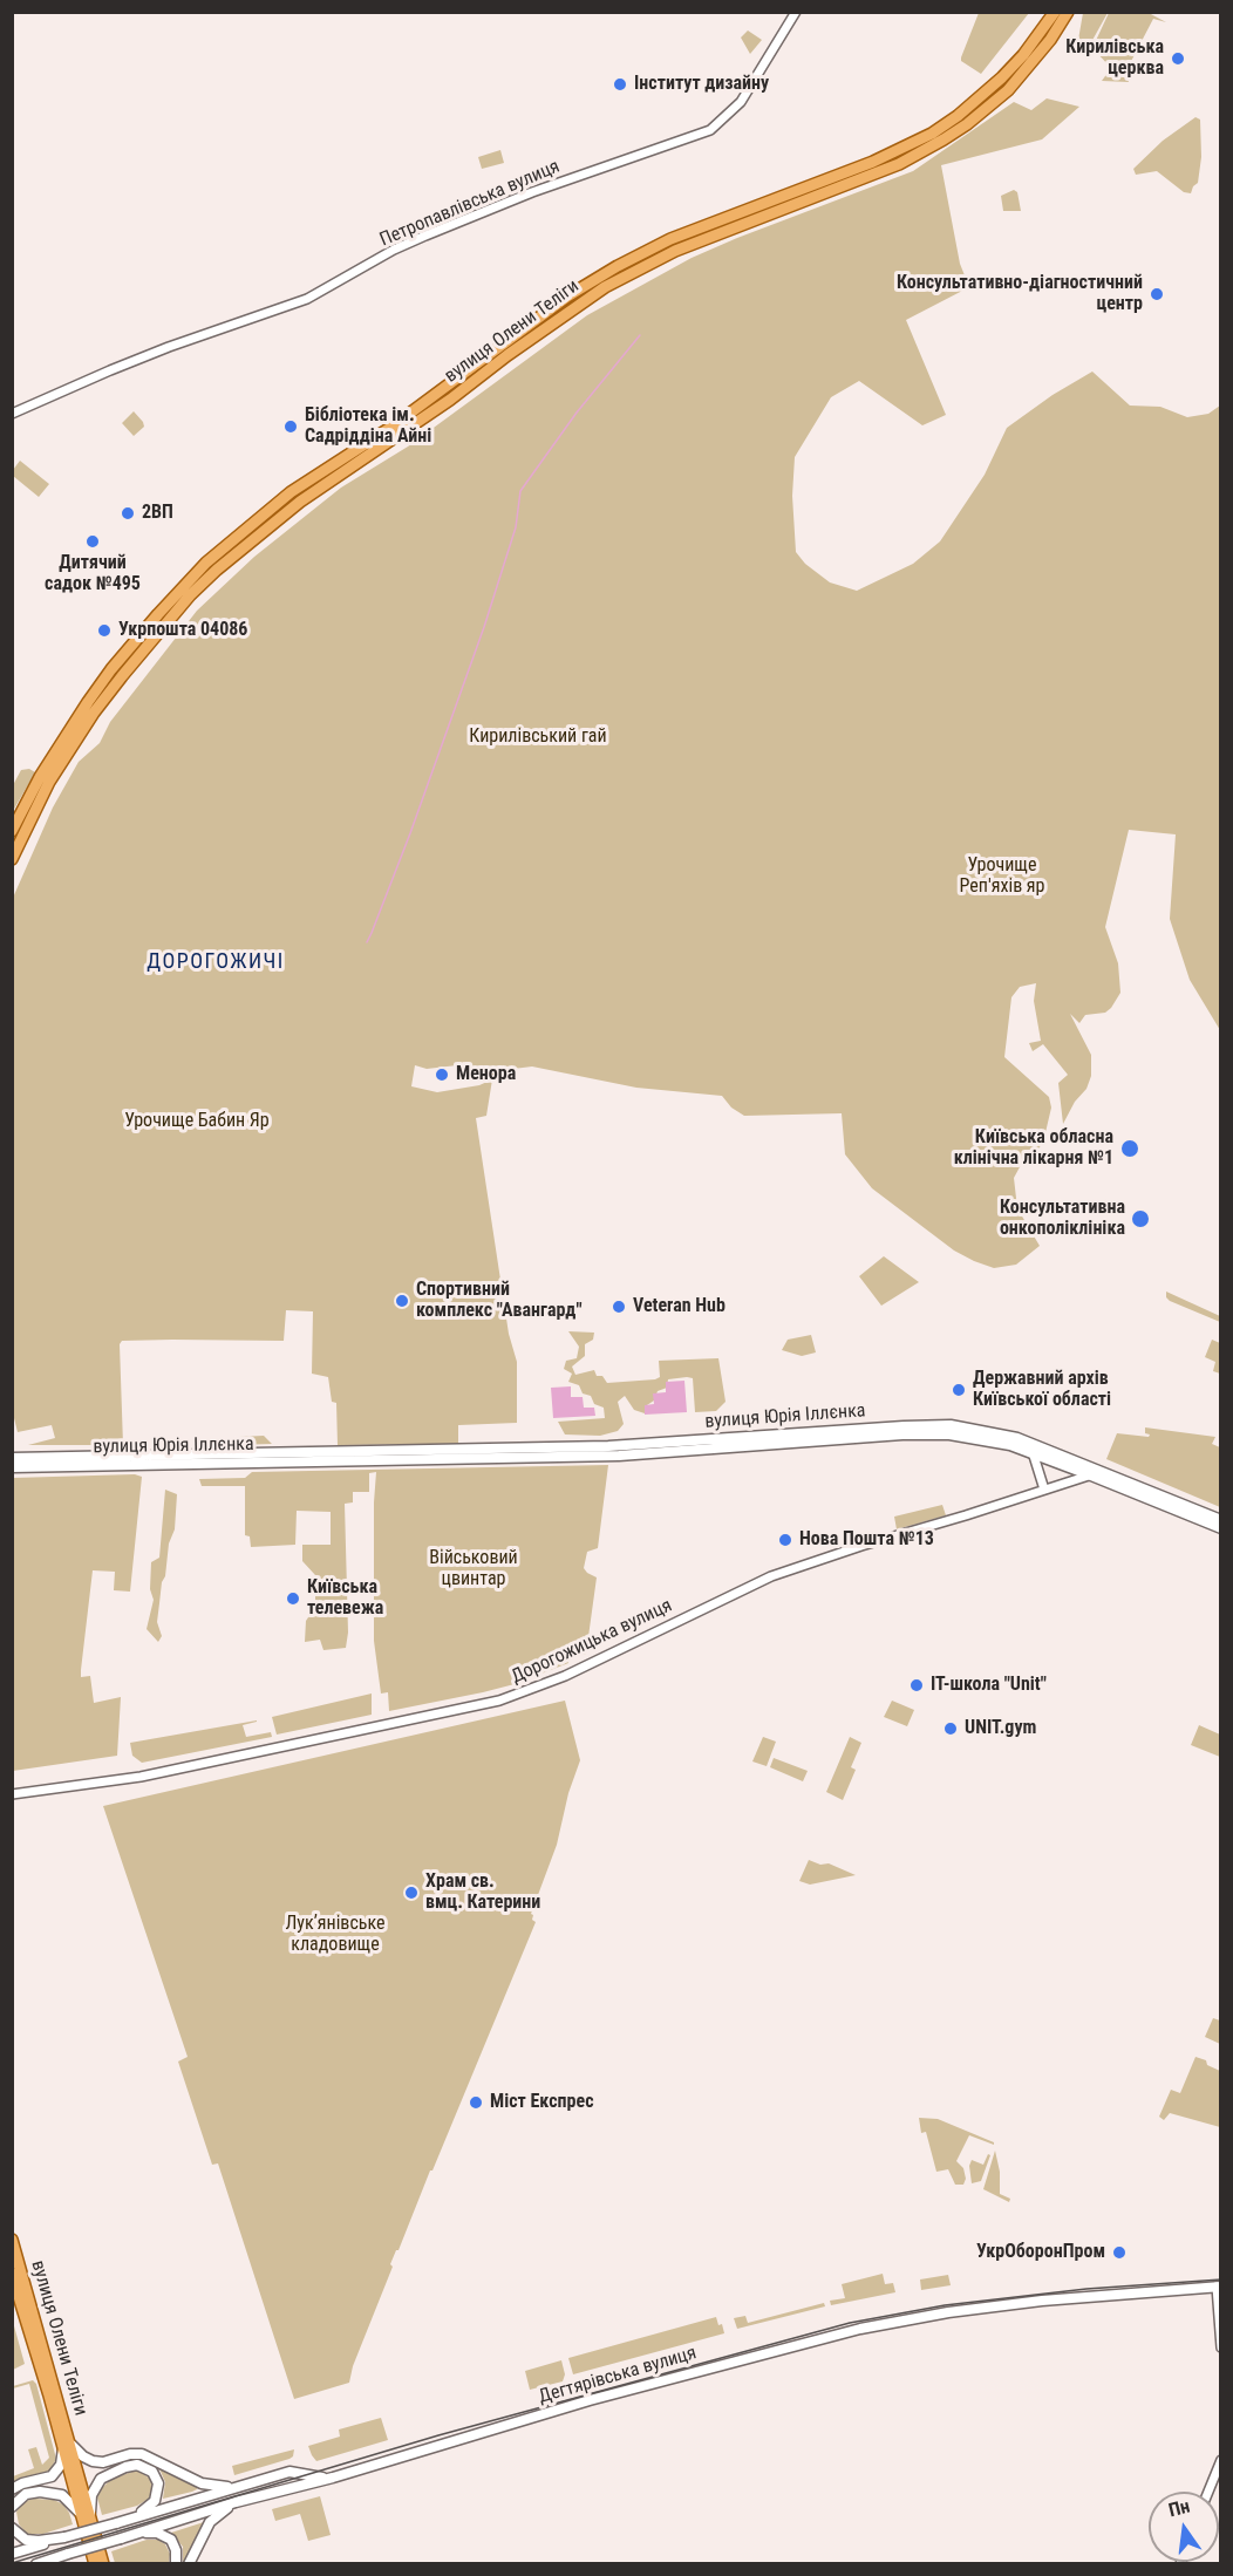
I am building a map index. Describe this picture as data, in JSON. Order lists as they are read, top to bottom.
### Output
{
  "streets": {
    "main road": ["вулиця Олени Теліги", "вулиця Юрія Іллєнка", "Дегтярівська вулиця"],
    "street": ["Петропавлівська вулиця", "Дорогожицька вулиця"]
  },
  "crossings": [
    ["вулиця Юрія Іллєнка", "Дорогожицька вулиця"]
  ],
  "districts": ["ДОРОГОЖИЧІ"],
  "parks": [
    "Кирилівський гай",
    "Урочище Реп'яхів яр",
    "Урочище Бабин Яр",
    "Військовий цвинтар",
    "Лукʼянівське кладовище"
  ],
  "places": [
    "Кирилівська церква",
    "Інститут дизайну",
    "Консультативно-діагностичний центр",
    "Бібліотека ім. Садріддіна Айні",
    "2ВП",
    "Дитячий садок №495",
    "Укрпошта 04086",
    "Менора",
    "Київська обласна клінічна лікарня №1",
    "Консультативна онкополіклініка",
    "Спортивний комплекс \"Авангард\"",
    "Veteran Hub",
    "Державний архів Київської області",
    "Нова Пошта №13",
    "Київська телевежа",
    "IT-школа \"Unit\"",
    "UNIT.gym",
    "Храм св. вмц. Катерини",
    "Міст Експрес",
    "УкрОборонПром"
  ],
  "north": "top"
}
